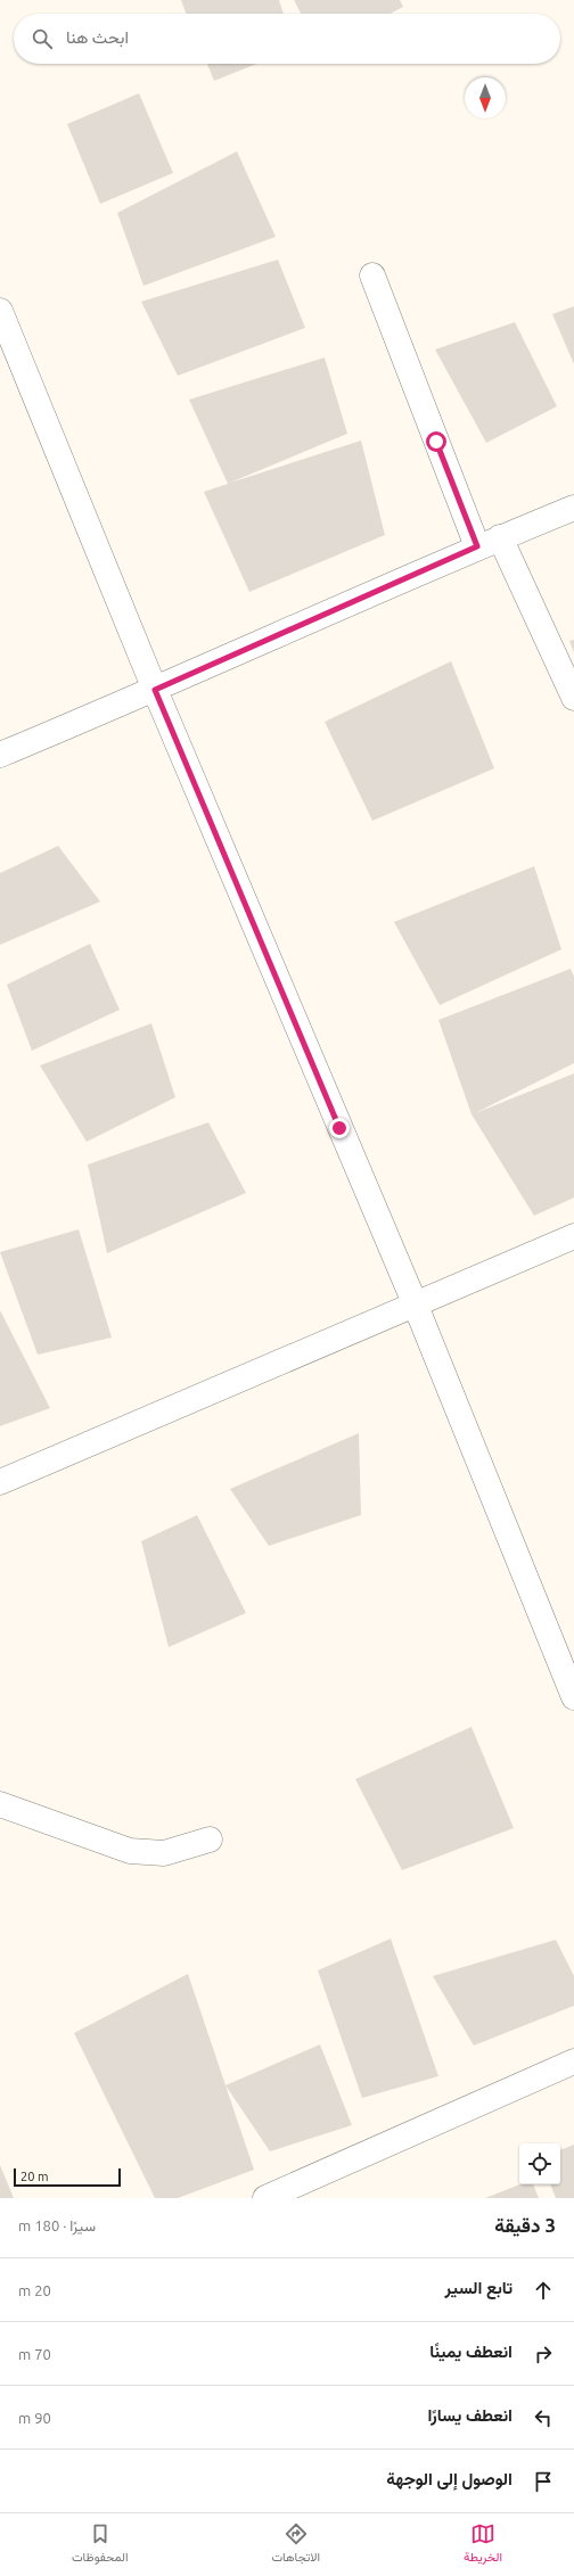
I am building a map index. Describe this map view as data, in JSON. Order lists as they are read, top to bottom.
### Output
{
  "scale_bar": "20 m",
  "north": "bottom",
  "page": {
    "search": "ابحث هنا",
    "scale": "20 m",
    "heading": ["3 دقيقة", "سيرًا · 180 m"],
    "list": [
      ["تابع السير", "20 m"],
      ["انعطف يمينًا", "70 m"],
      ["انعطف يسارًا", "90 m"],
      "الوصول إلى الوجهة"
    ],
    "nav": ["الخريطة", "الاتجاهات", "المحفوظات"]
  }
}
